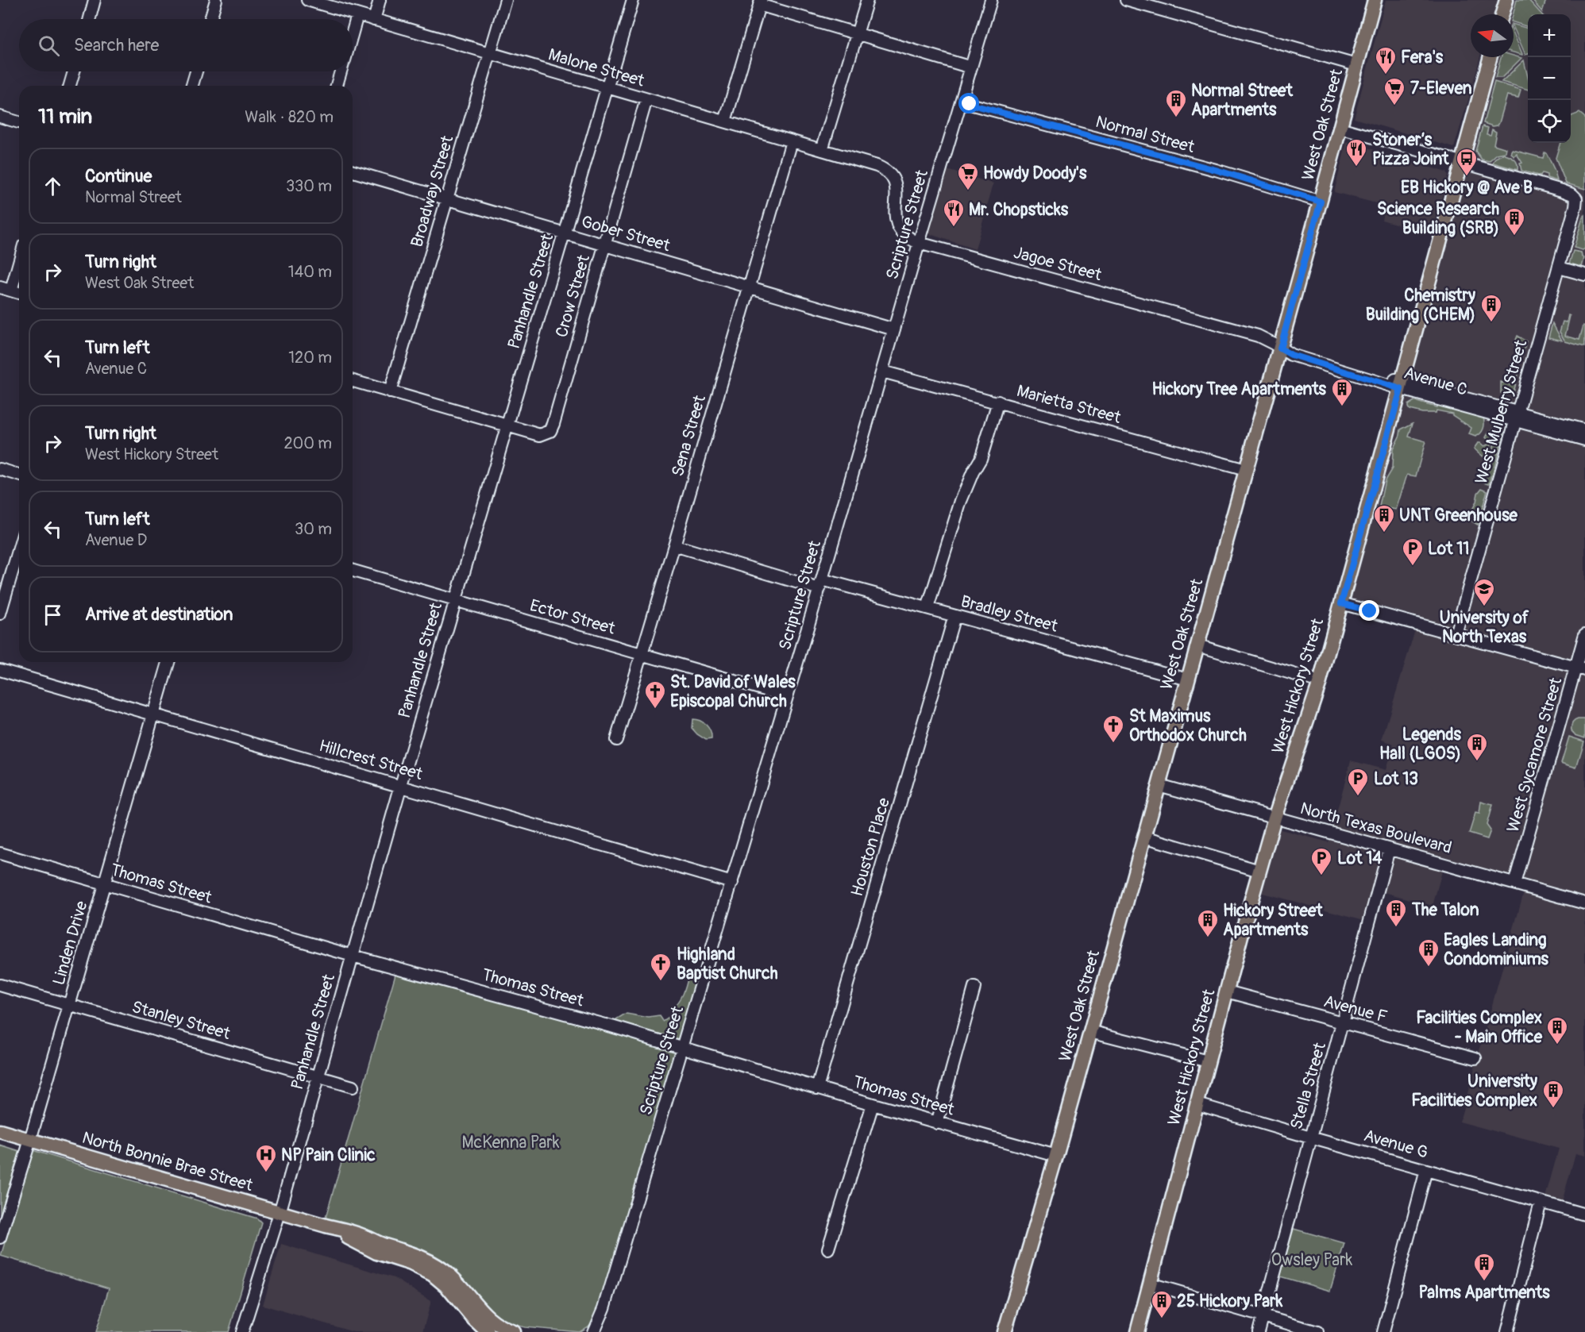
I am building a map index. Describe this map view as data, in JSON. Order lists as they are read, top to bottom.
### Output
{
  "streets": {
    "main road": ["West Oak Street", "West Hickory Street", "North Bonnie Brae Street"],
    "street": [
      "Malone Street",
      "Normal Street",
      "Broadway Street",
      "Scripture Street",
      "Gober Street",
      "Jagoe Street",
      "Panhandle Street",
      "Crow Street",
      "Marietta Street",
      "West Mulberry Street",
      "Sena Street",
      "Bradley Street",
      "Ector Street",
      "West Sycamore Street",
      "Hillcrest Street",
      "North Texas Boulevard",
      "Houston Place",
      "Thomas Street",
      "Linden Drive",
      "Avenue F",
      "Stanley Street",
      "Stella Street",
      "Avenue G"
    ]
  },
  "crossings": [
    ["Malone Street", "Broadway Street"],
    ["Malone Street", "Jagoe Street"],
    ["Malone Street", "Panhandle Street"],
    ["Malone Street", "Crow Street"],
    ["Malone Street", "Sena Street"],
    ["West Oak Street", "Normal Street"],
    ["West Oak Street", "Jagoe Street"],
    ["West Oak Street", "Marietta Street"],
    ["West Oak Street", "Bradley Street"],
    ["West Oak Street", "North Texas Boulevard"],
    ["West Oak Street", "Thomas Street"],
    ["Normal Street", "Scripture Street"],
    ["Broadway Street", "Gober Street"],
    ["Scripture Street", "Gober Street"],
    ["Scripture Street", "Jagoe Street"],
    ["Scripture Street", "Marietta Street"],
    ["Scripture Street", "Bradley Street"],
    ["Scripture Street", "Ector Street"],
    ["Scripture Street", "Hillcrest Street"],
    ["Scripture Street", "Thomas Street"],
    ["Gober Street", "Panhandle Street"],
    ["Gober Street", "Crow Street"],
    ["Gober Street", "Sena Street"],
    ["Panhandle Street", "Crow Street"],
    ["Panhandle Street", "Ector Street"],
    ["Panhandle Street", "Hillcrest Street"],
    ["Panhandle Street", "Thomas Street"],
    ["Panhandle Street", "Stanley Street"],
    ["Panhandle Street", "North Bonnie Brae Street"],
    ["West Mulberry Street", "West Hickory Street"],
    ["Sena Street", "Bradley Street"],
    ["Sena Street", "Ector Street"],
    ["Bradley Street", "Houston Place"],
    ["West Hickory Street", "North Texas Boulevard"],
    ["West Hickory Street", "Avenue F"],
    ["West Hickory Street", "Avenue G"],
    ["West Sycamore Street", "North Texas Boulevard"],
    ["Hillcrest Street", "Linden Drive"],
    ["North Texas Boulevard", "Stella Street"],
    ["Houston Place", "Thomas Street"],
    ["Thomas Street", "Linden Drive"],
    ["Linden Drive", "Stanley Street"],
    ["Linden Drive", "North Bonnie Brae Street"],
    ["Avenue F", "Stella Street"],
    ["Stella Street", "Avenue G"]
  ],
  "parks": ["McKenna Park", "Owsley Park"],
  "places": {
    "restaurant": ["Fera's", "Stoner’s Pizza Joint", "Mr. Chopsticks"],
    "supermarket": ["7-Eleven", "Howdy Doody's"],
    "building": [
      "Normal Street Apartments",
      "Science Research Building (SRB)",
      "Chemistry Building (CHEM)",
      "Hickory Tree Apartments",
      "UNT Greenhouse",
      "Legends Hall (LGOS)",
      "The Talon",
      "Hickory Street Apartments",
      "Eagles Landing Condominiums",
      "Facilities Complex - Main Office",
      "University Facilities Complex",
      "Palms Apartments",
      "25 Hickory Park"
    ],
    "bus stop": ["EB Hickory @ Ave B"],
    "parking": ["Lot 11", "Lot 13", "Lot 14"],
    "school or university": ["University of North Texas"],
    "church": ["St. David of Wales Episcopal Church", "St Maximus Orthodox Church", "Highland Baptist Church"],
    "hospital": ["NP Pain Clinic"]
  },
  "north": "left",
  "page": {
    "map_buttons": ["+", "−"],
    "search": "Search here",
    "heading": ["11 min", "Walk · 820 m"],
    "list": [
      ["Continue", "Normal Street", "330 m"],
      ["Turn right", "West Oak Street", "140 m"],
      ["Turn left", "Avenue C", "120 m"],
      ["Turn right", "West Hickory Street", "200 m"],
      ["Turn left", "Avenue D", "30 m"],
      "Arrive at destination"
    ]
  }
}
